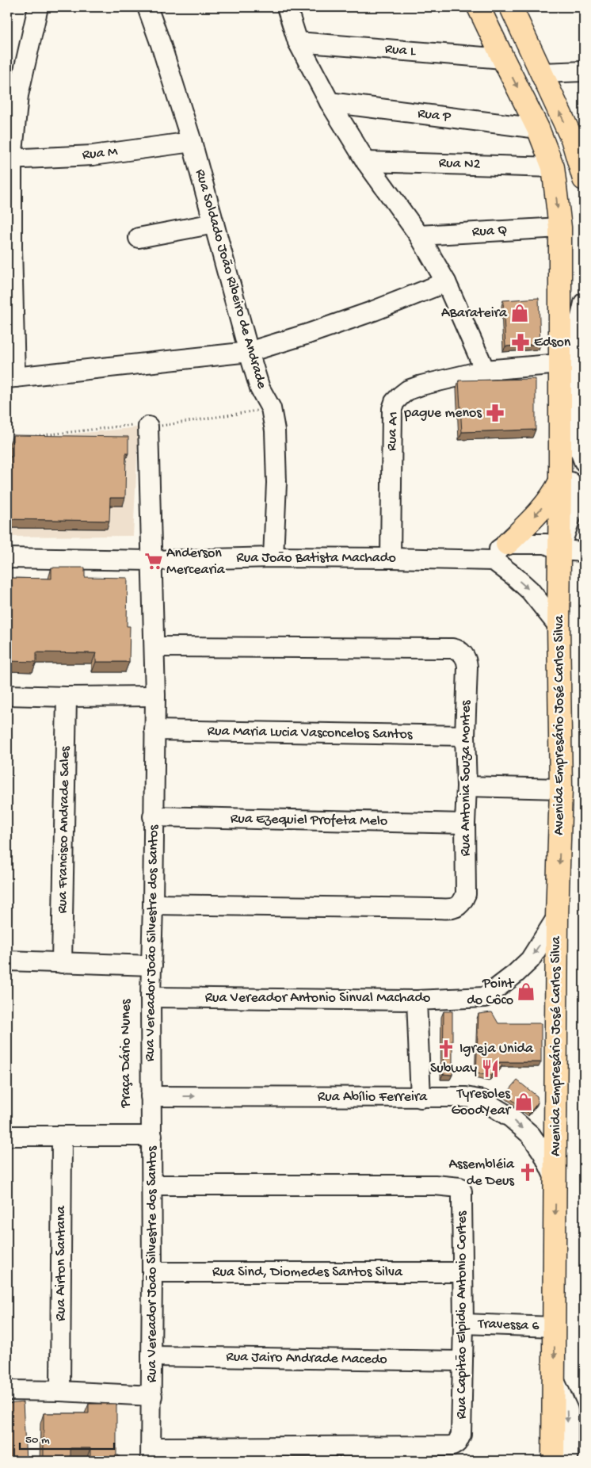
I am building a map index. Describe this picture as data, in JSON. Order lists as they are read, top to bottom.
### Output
{
  "streets": {
    "main road": ["Avenida Empresário José Carlos Silva"],
    "street": [
      "Rua L",
      "Rua P",
      "Rua M",
      "Rua N2",
      "Rua Q",
      "Rua Soldado João Ribeiro de Andrade",
      "Rua A1",
      "Rua João Batista Machado",
      "Rua Maria Lucia Vasconcelos Santos",
      "Rua Antonia Souza Montes",
      "Rua Ezequiel Profeta Melo",
      "Rua Francisco Andrade Sales",
      "Rua Vereador João Silvestre dos Santos",
      "Rua Vereador Antonio Sinval Machado",
      "Rua Abílio Ferreira",
      "Rua Airton Santana",
      "Rua Sind, Diomedes Santos Silva",
      "Rua Capitão Elpidio Antonio Cortes",
      "Travessa 6",
      "Rua Jairo Andrade Macedo"
    ]
  },
  "crossings": [
    ["Rua L", "Avenida Empresário José Carlos Silva"],
    ["Rua P", "Avenida Empresário José Carlos Silva"],
    ["Rua M", "Rua Soldado João Ribeiro de Andrade"],
    ["Rua N2", "Avenida Empresário José Carlos Silva"],
    ["Rua Q", "Avenida Empresário José Carlos Silva"],
    ["Rua Soldado João Ribeiro de Andrade", "Rua João Batista Machado"],
    ["Rua A1", "Rua João Batista Machado"],
    ["Rua A1", "Avenida Empresário José Carlos Silva"],
    ["Rua João Batista Machado", "Rua Vereador João Silvestre dos Santos"],
    ["Avenida Empresário José Carlos Silva", "Rua Vereador Antonio Sinval Machado"],
    ["Avenida Empresário José Carlos Silva", "Rua Abílio Ferreira"],
    ["Avenida Empresário José Carlos Silva", "Travessa 6"],
    ["Rua Maria Lucia Vasconcelos Santos", "Rua Antonia Souza Montes"],
    ["Rua Maria Lucia Vasconcelos Santos", "Rua Vereador João Silvestre dos Santos"],
    ["Rua Antonia Souza Montes", "Rua Ezequiel Profeta Melo"],
    ["Rua Antonia Souza Montes", "Rua Vereador João Silvestre dos Santos"],
    ["Rua Ezequiel Profeta Melo", "Rua Vereador João Silvestre dos Santos"],
    ["Rua Vereador João Silvestre dos Santos", "Rua Vereador Antonio Sinval Machado"],
    ["Rua Vereador João Silvestre dos Santos", "Rua Abílio Ferreira"],
    ["Rua Vereador João Silvestre dos Santos", "Rua Sind, Diomedes Santos Silva"],
    ["Rua Vereador João Silvestre dos Santos", "Rua Capitão Elpidio Antonio Cortes"],
    ["Rua Vereador João Silvestre dos Santos", "Rua Jairo Andrade Macedo"],
    ["Rua Sind, Diomedes Santos Silva", "Rua Capitão Elpidio Antonio Cortes"],
    ["Rua Capitão Elpidio Antonio Cortes", "Travessa 6"],
    ["Rua Capitão Elpidio Antonio Cortes", "Rua Jairo Andrade Macedo"]
  ],
  "one_way": ["Rua Vereador Antonio Sinval Machado", "Rua Abílio Ferreira"],
  "places": {
    "shop": ["ABarateira", "Point do Côco", "Tyresoles GoodYear"],
    "pharmacy": ["Edson", "pague menos"],
    "supermarket": ["Anderson Mercearia"],
    "church": ["Igreja Unida", "Assembléia de Deus"],
    "restaurant": ["Subway"]
  },
  "scale_bar": "50 m"
}
